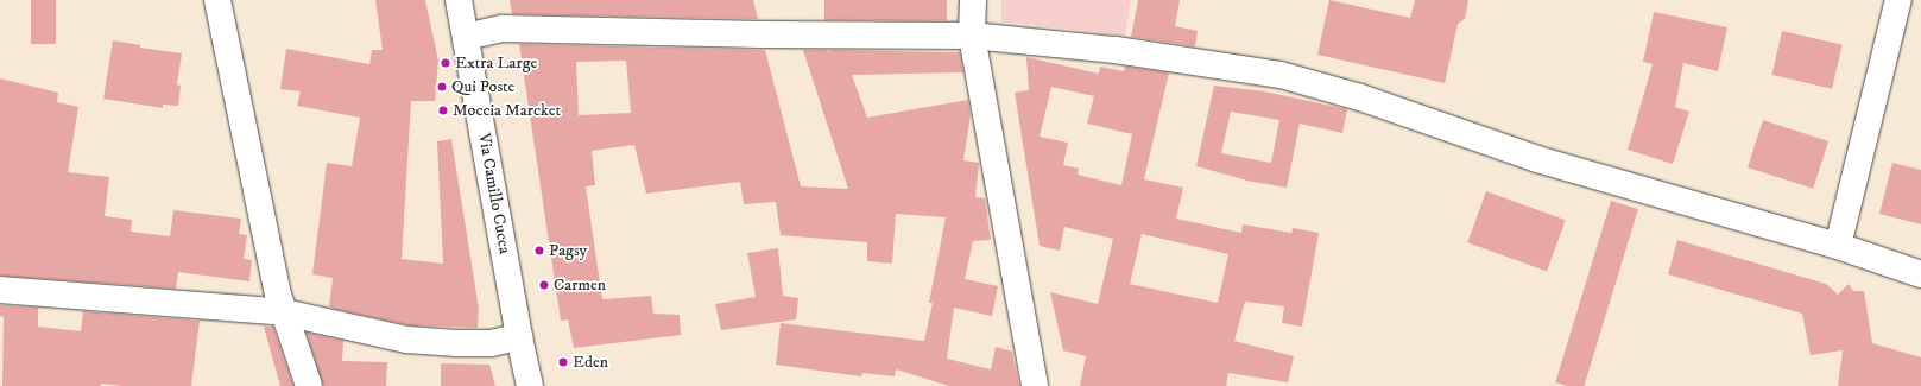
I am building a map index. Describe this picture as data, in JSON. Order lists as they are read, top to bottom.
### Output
{
  "streets": {
    "street": ["Via Camillo Cucca"]
  },
  "places": [
    "Extra Large",
    "Qui Poste",
    "Moccia Marcket",
    "Pagsy",
    "Carmen",
    "Eden"
  ]
}
